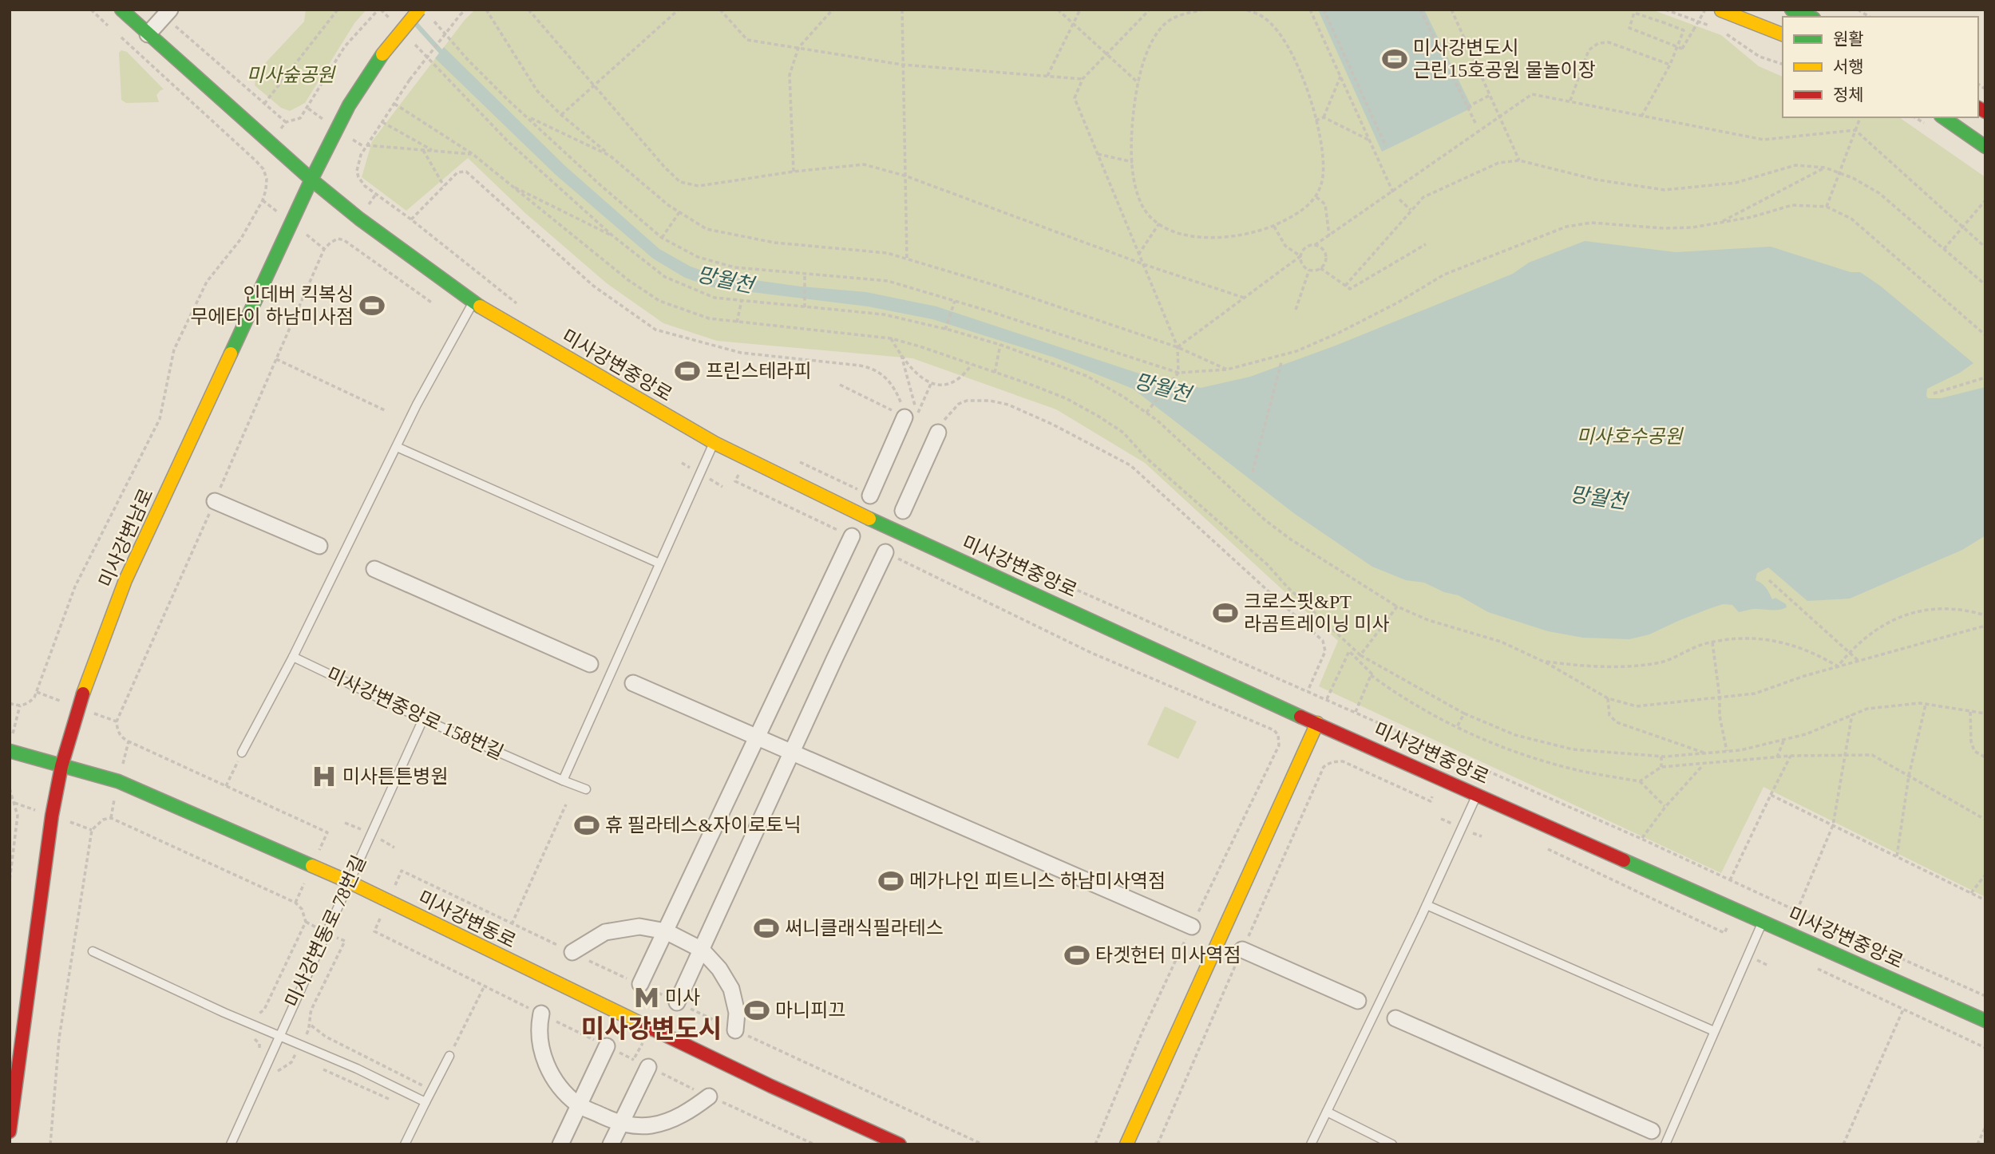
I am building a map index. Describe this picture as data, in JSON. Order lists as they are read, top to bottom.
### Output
{
  "streets": {
    "street": ["미사강변중앙로", "미사강변남로", "미사강변동로"],
    "lane": ["미사강변중앙로 158번길", "미사강변동로 78번길"]
  },
  "crossings": [
    ["미사강변중앙로", "미사강변남로"],
    ["미사강변남로", "미사강변동로"],
    ["미사강변중앙로 158번길", "미사강변동로 78번길"],
    ["미사강변동로", "미사강변동로 78번길"]
  ],
  "districts": ["미사강변도시"],
  "water": ["망월천"],
  "parks": ["미사숲공원", "미사호수공원"],
  "places": {
    "sports": [
      "미사강변도시 근린15호공원 물놀이장",
      "인데버 킥복싱 무에타이 하남미사점",
      "프린스테라피",
      "크로스핏&PT 라곰트레이닝 미사",
      "휴 필라테스&자이로토닉",
      "메가나인 피트니스 하남미사역점",
      "써니클래식필라테스",
      "타겟헌터 미사역점",
      "마니피끄"
    ],
    "hospital": ["미사튼튼병원"],
    "metro station": ["미사"]
  },
  "legend": ["원활", "서행", "정체"]
}
